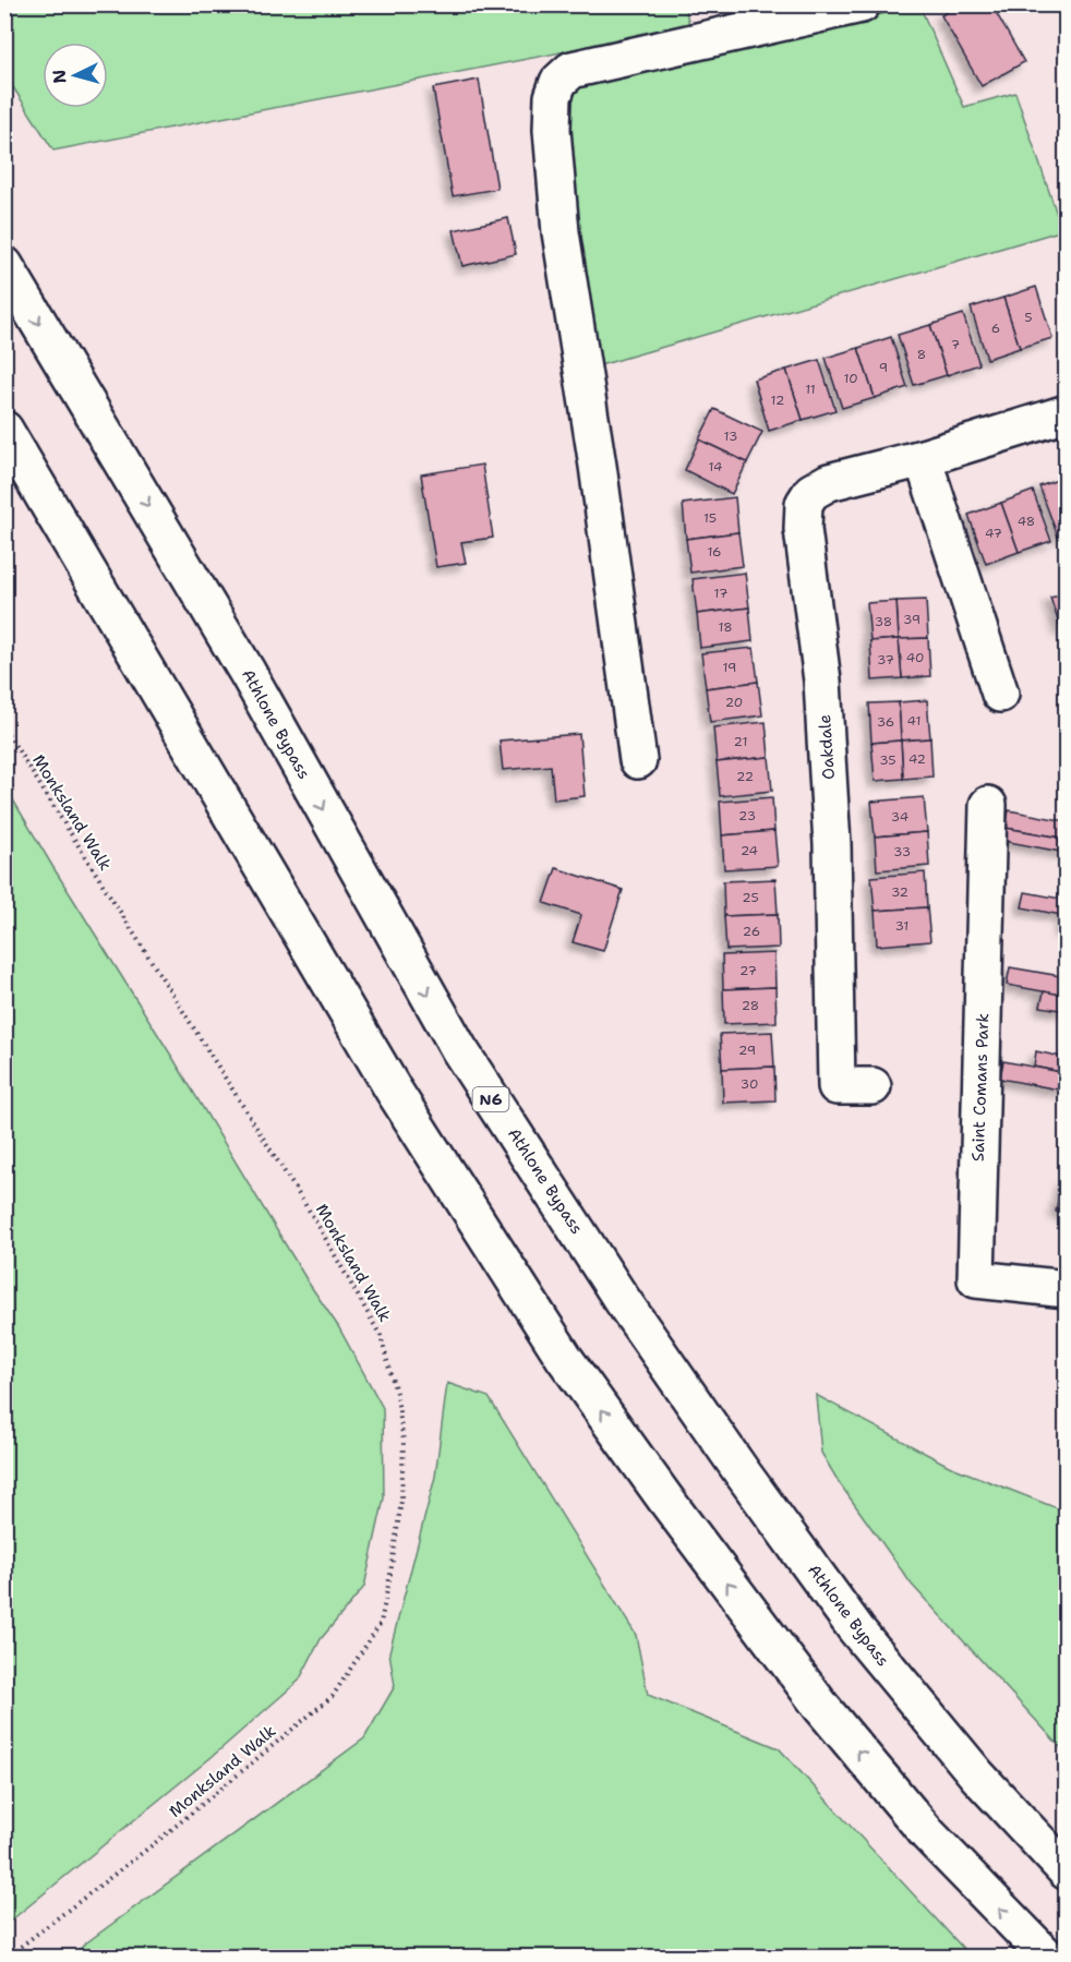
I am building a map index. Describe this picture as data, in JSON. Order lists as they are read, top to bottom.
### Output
{
  "streets": {
    "main road": [
      "Athlone Bypass",
      "Oakdale",
      "Saint Comans Park",
      "N6"
    ],
    "path": ["Monksland Walk"]
  },
  "house_numbers": [
    "5",
    "6",
    "7",
    "8",
    "9",
    "10",
    "11",
    "12",
    "13",
    "14",
    "15",
    "48",
    "47",
    "16",
    "17",
    "39",
    "38",
    "18",
    "40",
    "37",
    "19",
    "20",
    "41",
    "36",
    "21",
    "42",
    "35",
    "22",
    "23",
    "34",
    "24",
    "33",
    "32",
    "25",
    "31",
    "26",
    "27",
    "28",
    "29",
    "30"
  ],
  "north": "left"
}
